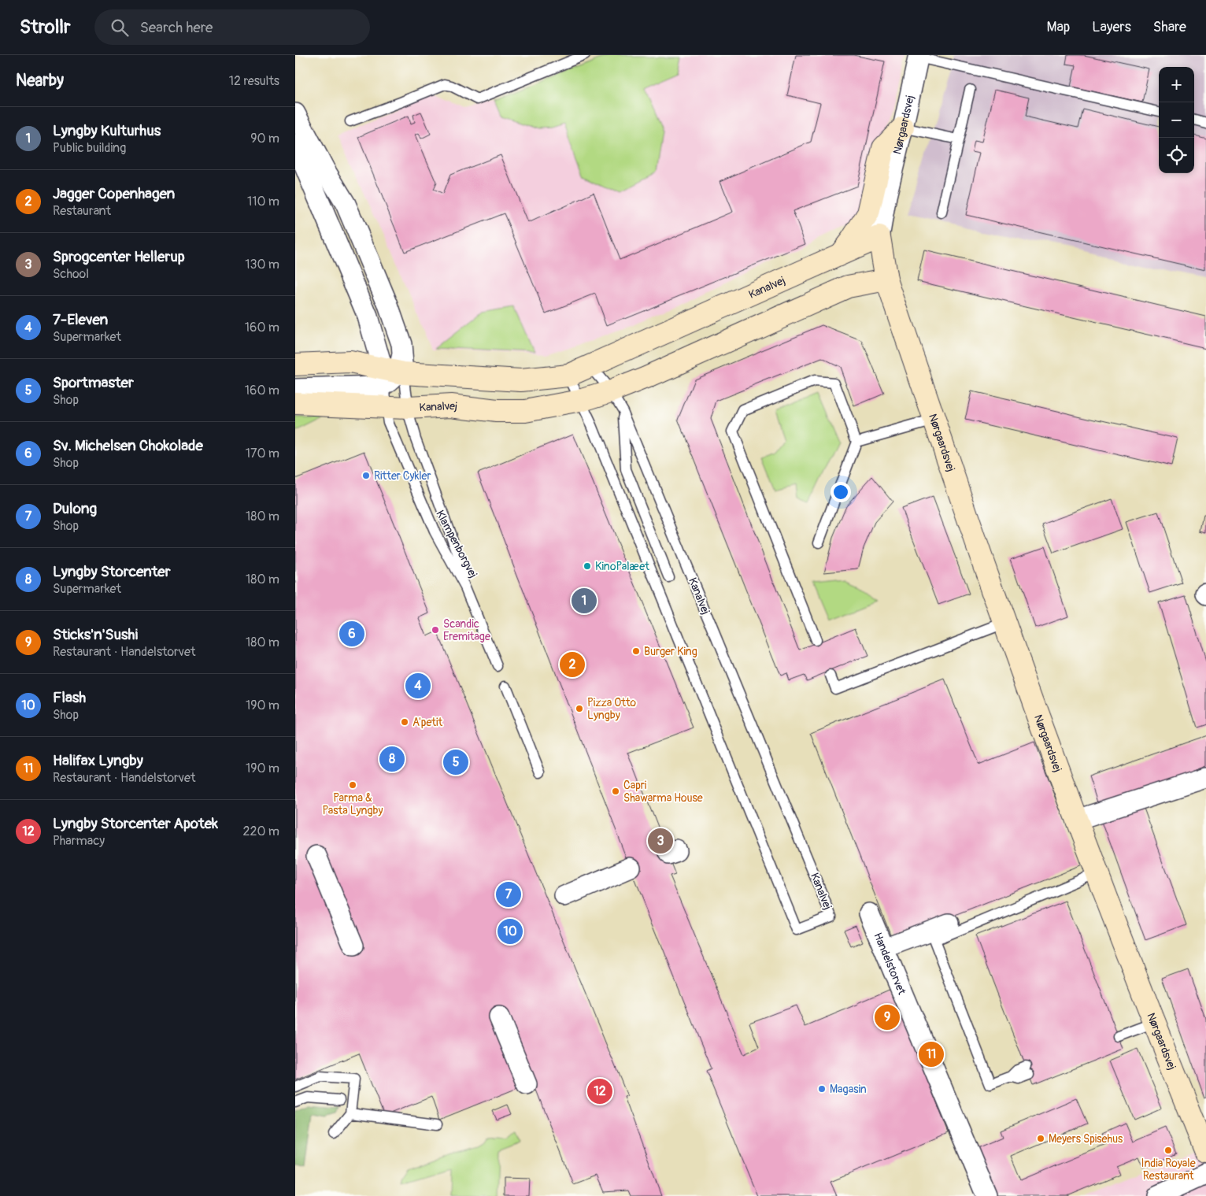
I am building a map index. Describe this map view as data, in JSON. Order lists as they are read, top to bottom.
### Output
{
  "streets": {
    "street": ["Nørgaardsvej", "Kanalvej", "Handelstorvet"],
    "lane": ["Klampenborgvej"]
  },
  "crossings": [
    ["Nørgaardsvej", "Kanalvej"],
    ["Kanalvej", "Klampenborgvej"]
  ],
  "places": [
    "Ritter Cykler",
    "KinoPalæet",
    "Scandic Eremitage",
    "Burger King",
    "Pizza Otto Lyngby",
    "A'petit",
    "Parma & Pasta Lyngby",
    "Capri Shawarma House",
    "Magasin",
    "Meyers Spisehus",
    "India Royale Restaurant"
  ],
  "page": {
    "header": "Strollr",
    "search": "Search here",
    "nav": ["Map", "Layers", "Share"],
    "heading": ["Nearby", "12 results"],
    "map_buttons": ["+", "−"],
    "list": [
      {
        "mark": "1",
        "name": "Lyngby Kulturhus",
        "note": "Public building",
        "value": "90 m"
      },
      {
        "mark": "2",
        "name": "Jagger Copenhagen",
        "note": "Restaurant",
        "value": "110 m"
      },
      {
        "mark": "3",
        "name": "Sprogcenter Hellerup",
        "note": "School",
        "value": "130 m"
      },
      {
        "mark": "4",
        "name": "7-Eleven",
        "note": "Supermarket",
        "value": "160 m"
      },
      {
        "mark": "5",
        "name": "Sportmaster",
        "note": "Shop",
        "value": "160 m"
      },
      {
        "mark": "6",
        "name": "Sv. Michelsen Chokolade",
        "note": "Shop",
        "value": "170 m"
      },
      {
        "mark": "7",
        "name": "Dulong",
        "note": "Shop",
        "value": "180 m"
      },
      {
        "mark": "8",
        "name": "Lyngby Storcenter",
        "note": "Supermarket",
        "value": "180 m"
      },
      {
        "mark": "9",
        "name": "Sticks'n'Sushi",
        "note": "Restaurant · Handelstorvet",
        "value": "180 m"
      },
      {
        "mark": "10",
        "name": "Flash",
        "note": "Shop",
        "value": "190 m"
      },
      {
        "mark": "11",
        "name": "Halifax Lyngby",
        "note": "Restaurant · Handelstorvet",
        "value": "190 m"
      },
      {
        "mark": "12",
        "name": "Lyngby Storcenter Apotek",
        "note": "Pharmacy",
        "value": "220 m"
      }
    ],
    "pins": [
      "1",
      "6",
      "2",
      "4",
      "8",
      "5",
      "3",
      "7",
      "10",
      "9",
      "11",
      "12"
    ]
  }
}
